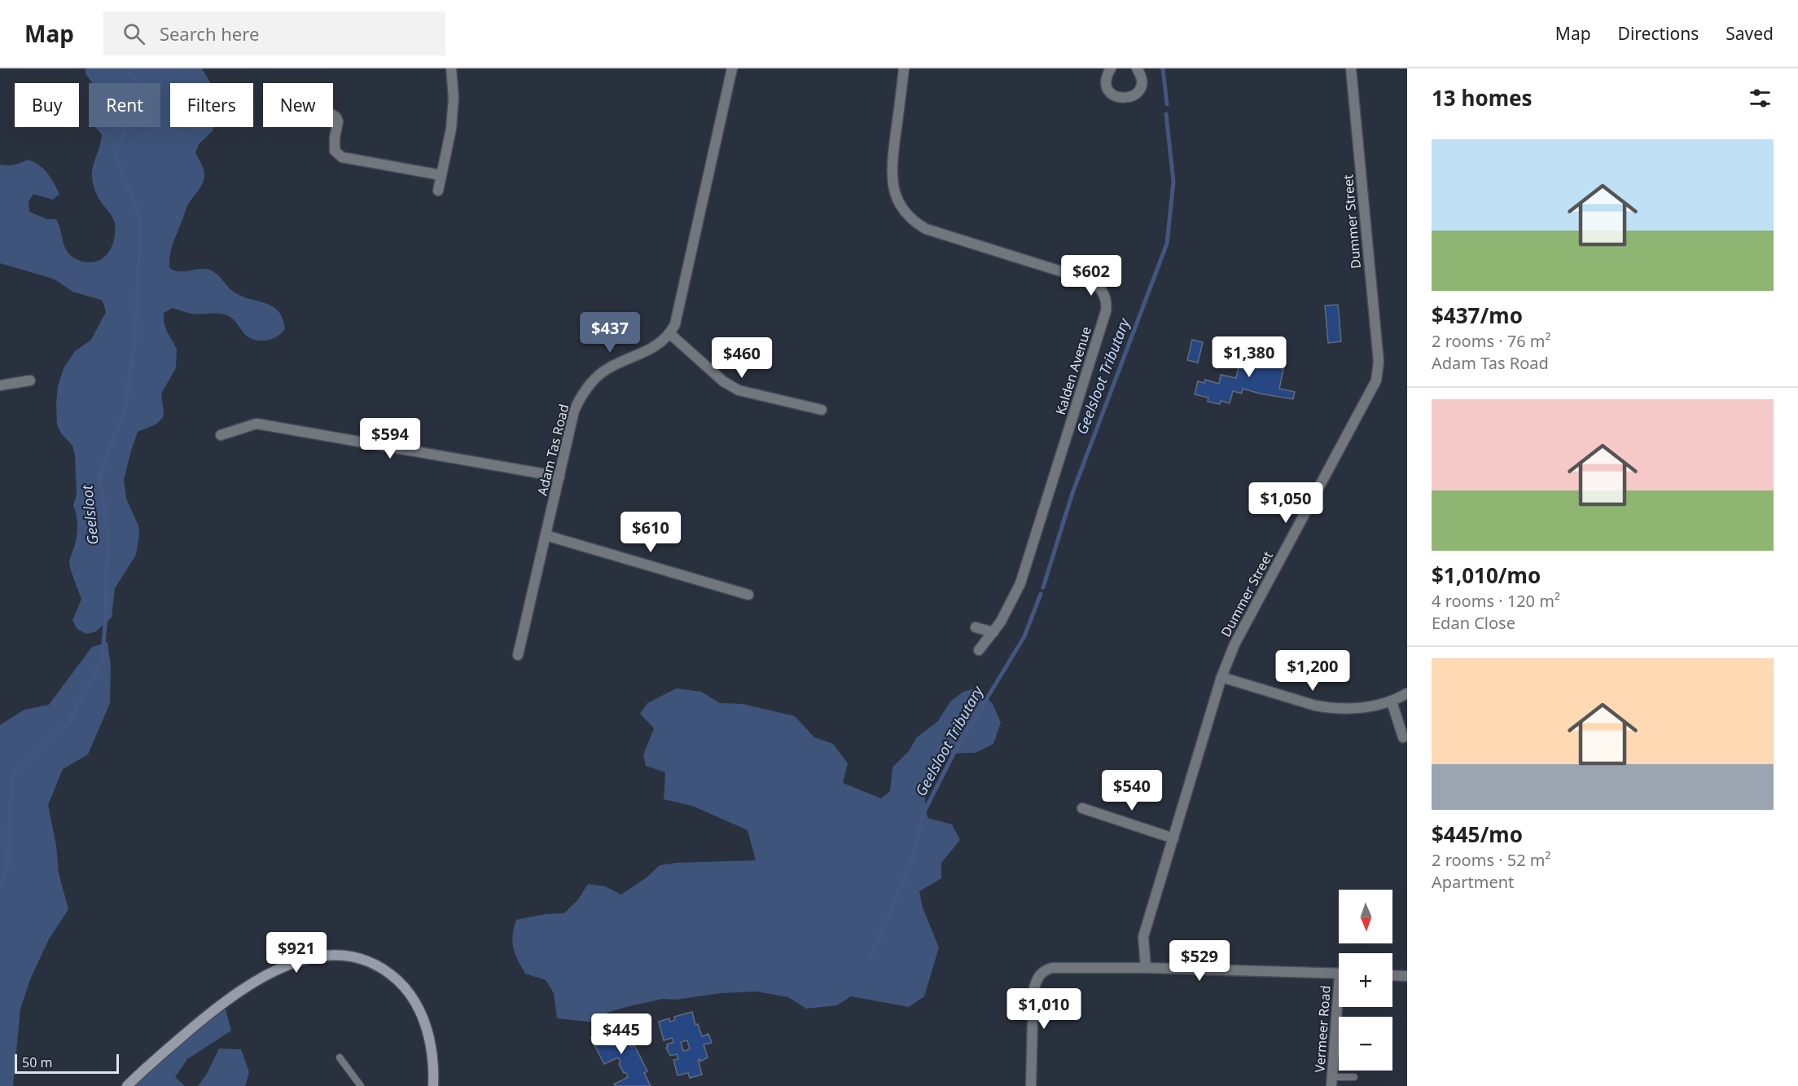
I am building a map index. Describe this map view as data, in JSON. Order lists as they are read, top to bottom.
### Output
{
  "streets": {
    "street": [
      "Dummer Street",
      "Kalden Avenue",
      "Adam Tas Road",
      "Vermeer Road"
    ]
  },
  "water": ["Geelsloot Tributary", "Geelsloot"],
  "scale_bar": "50 m",
  "north": "bottom",
  "page": {
    "header": "Map",
    "search": "Search here",
    "nav": ["Map", "Directions", "Saved"],
    "heading": "13 homes",
    "chip": [
      "Buy",
      "Rent",
      "Filters",
      "New"
    ],
    "list": [
      {
        "name": "$437/mo",
        "note": "2 rooms · 76 m² · Adam Tas Road"
      },
      {
        "name": "$1,010/mo",
        "note": "4 rooms · 120 m² · Edan Close"
      },
      {
        "name": "$445/mo",
        "note": "2 rooms · 52 m² · Apartment"
      }
    ],
    "price": [
      "$602",
      "$437",
      "$1,380",
      "$460",
      "$594",
      "$1,050",
      "$610",
      "$1,200",
      "$540",
      "$921",
      "$529",
      "$1,010",
      "$445"
    ],
    "map_buttons": ["+", "−"],
    "scale": "50 m"
  }
}
